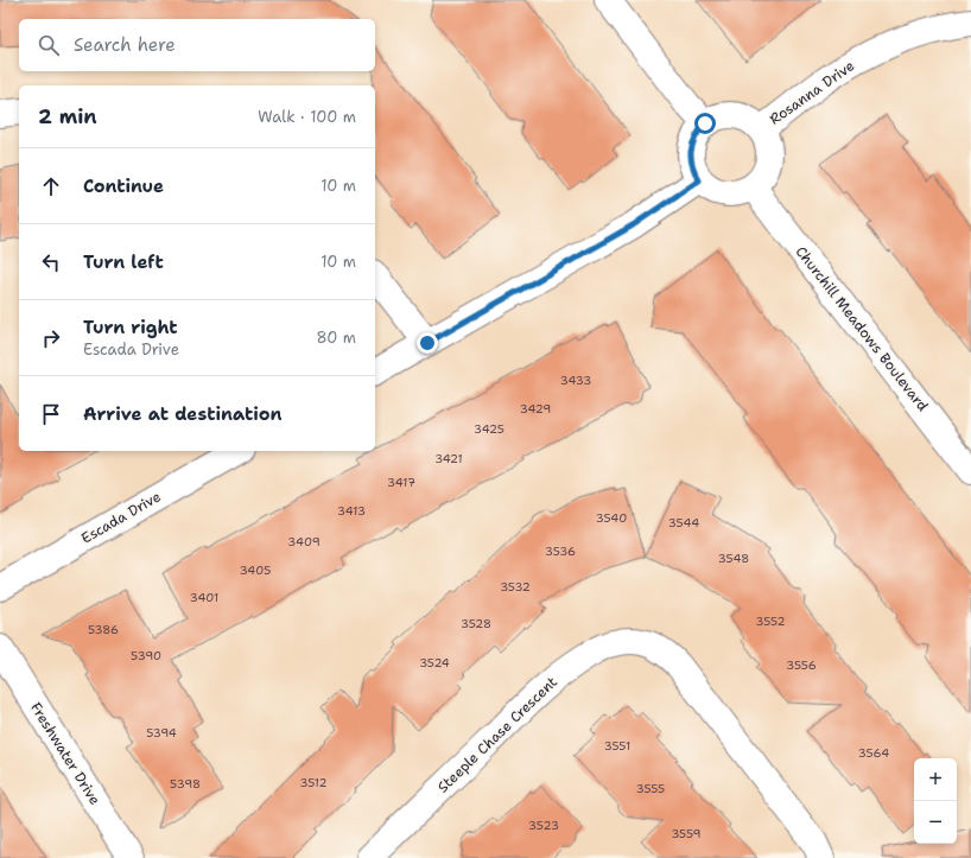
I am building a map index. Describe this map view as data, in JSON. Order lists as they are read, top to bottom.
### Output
{
  "streets": {
    "street": [
      "Rosanna Drive",
      "Churchill Meadows Boulevard",
      "Escada Drive",
      "Steeple Chase Crescent",
      "Freshwater Drive"
    ]
  },
  "crossings": [
    ["Rosanna Drive", "Churchill Meadows Boulevard"]
  ],
  "house_numbers": [
    "3433",
    "3429",
    "3425",
    "3421",
    "3417",
    "3413",
    "3540",
    "3544",
    "3409",
    "3536",
    "3548",
    "3405",
    "3532",
    "3401",
    "3552",
    "3528",
    "5386",
    "5390",
    "3524",
    "3556",
    "5394",
    "3551",
    "3564",
    "3512",
    "5398",
    "3555",
    "3523",
    "3559"
  ],
  "page": {
    "search": "Search here",
    "heading": ["2 min", "Walk · 100 m"],
    "list": [
      ["Continue", "10 m"],
      ["Turn left", "10 m"],
      ["Turn right", "Escada Drive", "80 m"],
      "Arrive at destination"
    ],
    "map_buttons": ["+", "−"]
  }
}
